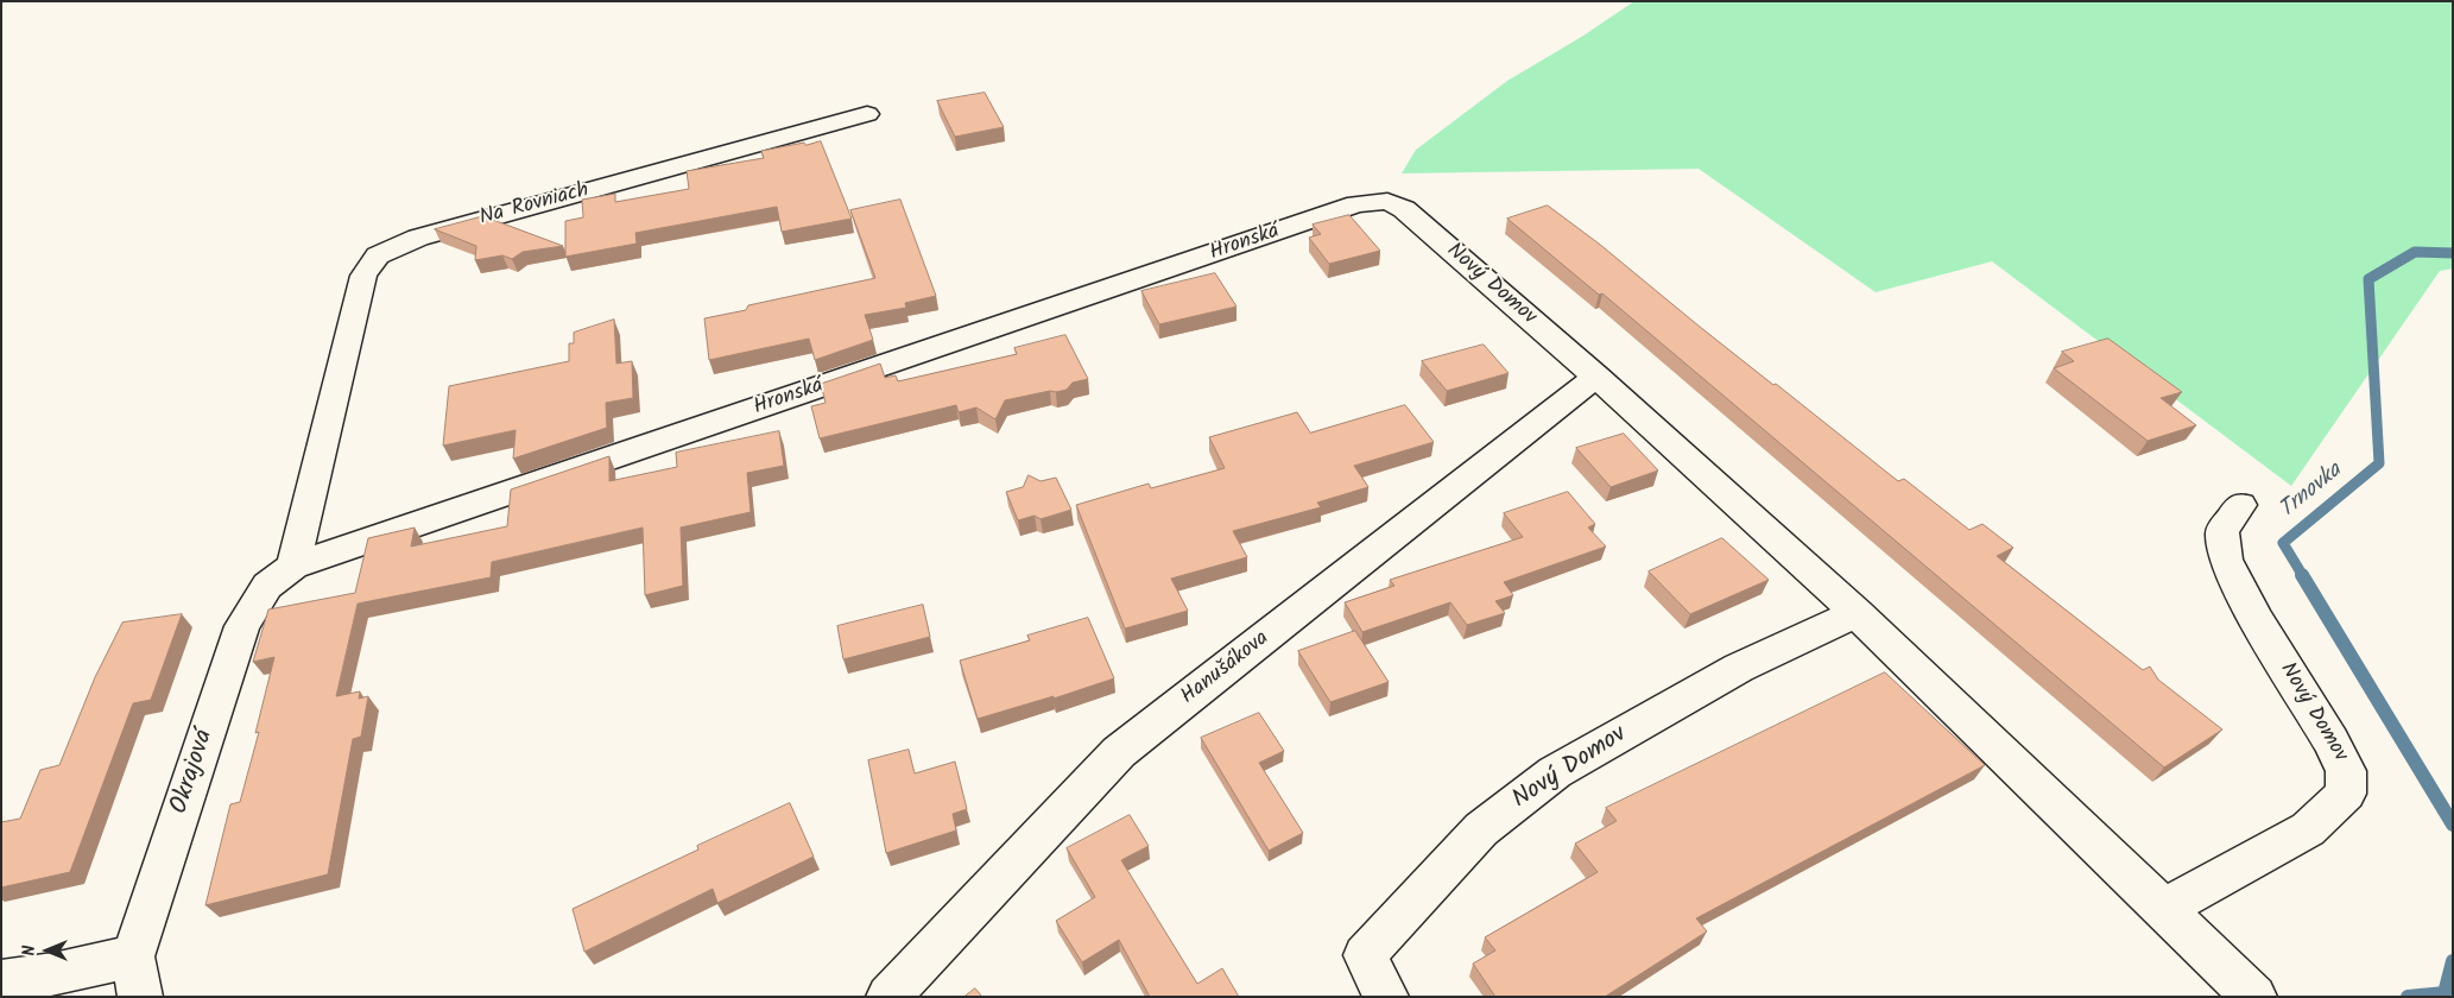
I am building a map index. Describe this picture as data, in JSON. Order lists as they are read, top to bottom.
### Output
{
  "streets": {
    "street": [
      "Na Rovniach",
      "Hronská",
      "Nový Domov",
      "Hanušákova",
      "Okrajová"
    ]
  },
  "crossings": [
    ["Na Rovniach", "Hronská"],
    ["Na Rovniach", "Okrajová"],
    ["Hronská", "Nový Domov"],
    ["Hronská", "Okrajová"],
    ["Nový Domov", "Hanušákova"]
  ],
  "water": ["Trnovka"],
  "north": "left"
}
